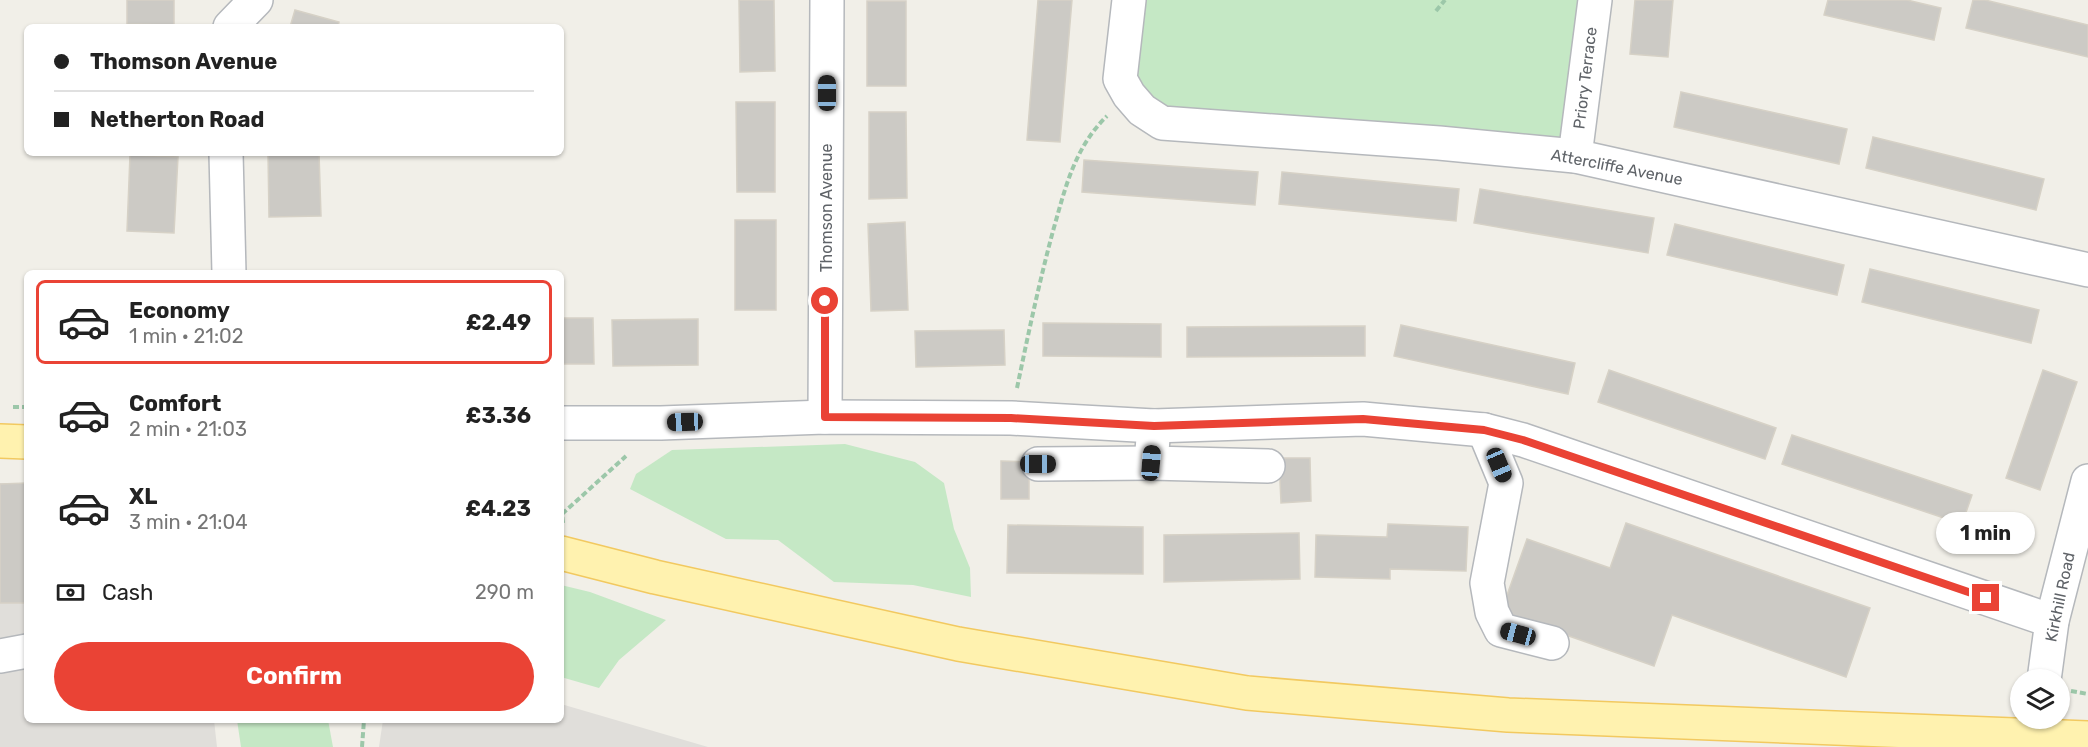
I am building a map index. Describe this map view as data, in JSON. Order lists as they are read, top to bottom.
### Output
{
  "streets": {
    "street": [
      "Priory Terrace",
      "Attercliffe Avenue",
      "Thomson Avenue",
      "Kirkhill Road"
    ]
  },
  "crossings": [
    ["Priory Terrace", "Attercliffe Avenue"]
  ],
  "page": {
    "banner": ["Thomson Avenue", "Netherton Road"],
    "list": [
      {
        "name": "Economy",
        "note": "1 min · 21:02",
        "value": "£2.49"
      },
      {
        "name": "Comfort",
        "note": "2 min · 21:03",
        "value": "£3.36"
      },
      {
        "name": "XL",
        "note": "3 min · 21:04",
        "value": "£4.23"
      }
    ],
    "bubble": "1 min",
    "pay": ["Cash", "290 m"],
    "buttons": "Confirm"
  }
}
